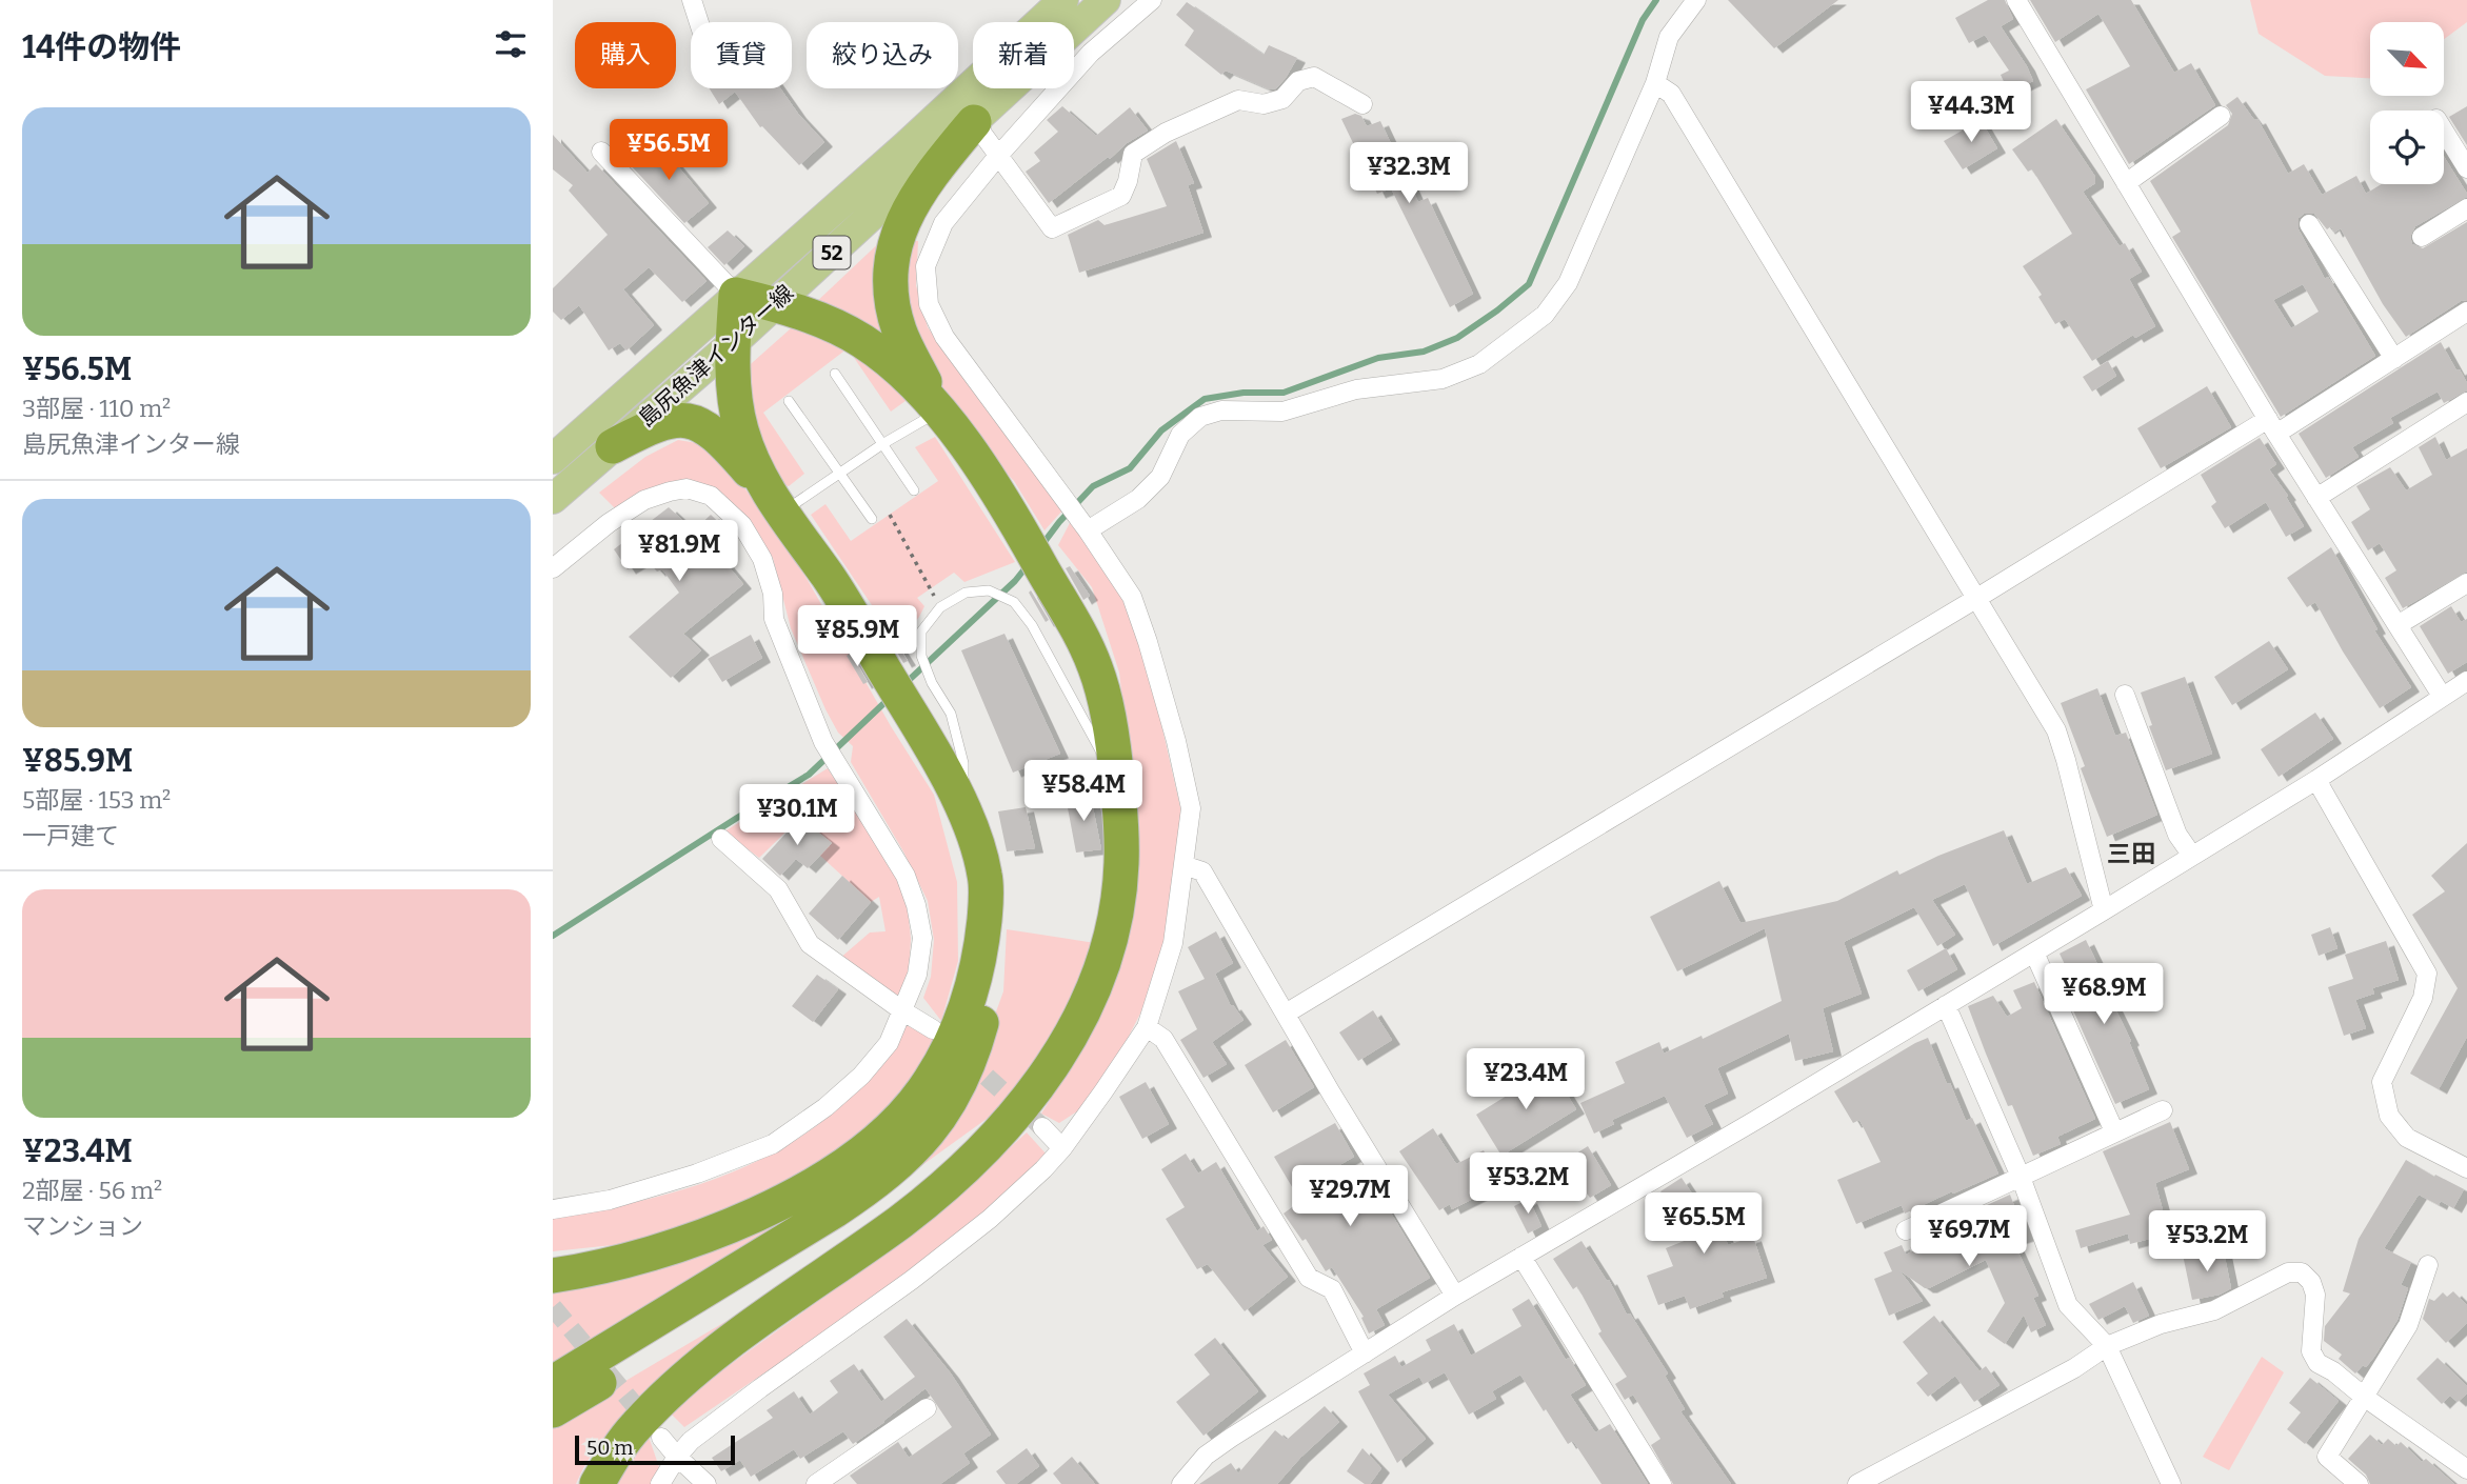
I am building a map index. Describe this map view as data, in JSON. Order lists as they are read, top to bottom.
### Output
{
  "streets": {
    "main road": ["52", "島尻魚津インター線"]
  },
  "districts": ["三田"],
  "scale_bar": "50 m",
  "north": "bottom right",
  "page": {
    "heading": "14件の物件",
    "chip": [
      "購入",
      "賃貸",
      "絞り込み",
      "新着"
    ],
    "price": [
      "¥44.3M",
      "¥56.5M",
      "¥32.3M",
      "¥81.9M",
      "¥85.9M",
      "¥58.4M",
      "¥30.1M",
      "¥68.9M",
      "¥23.4M",
      "¥53.2M",
      "¥29.7M",
      "¥65.5M",
      "¥69.7M",
      "¥53.2M"
    ],
    "list": [
      {
        "name": "¥56.5M",
        "note": "3部屋 · 110 m² · 島尻魚津インター線"
      },
      {
        "name": "¥85.9M",
        "note": "5部屋 · 153 m² · 一戸建て"
      },
      {
        "name": "¥23.4M",
        "note": "2部屋 · 56 m² · マンション"
      }
    ],
    "scale": "50 m"
  }
}
